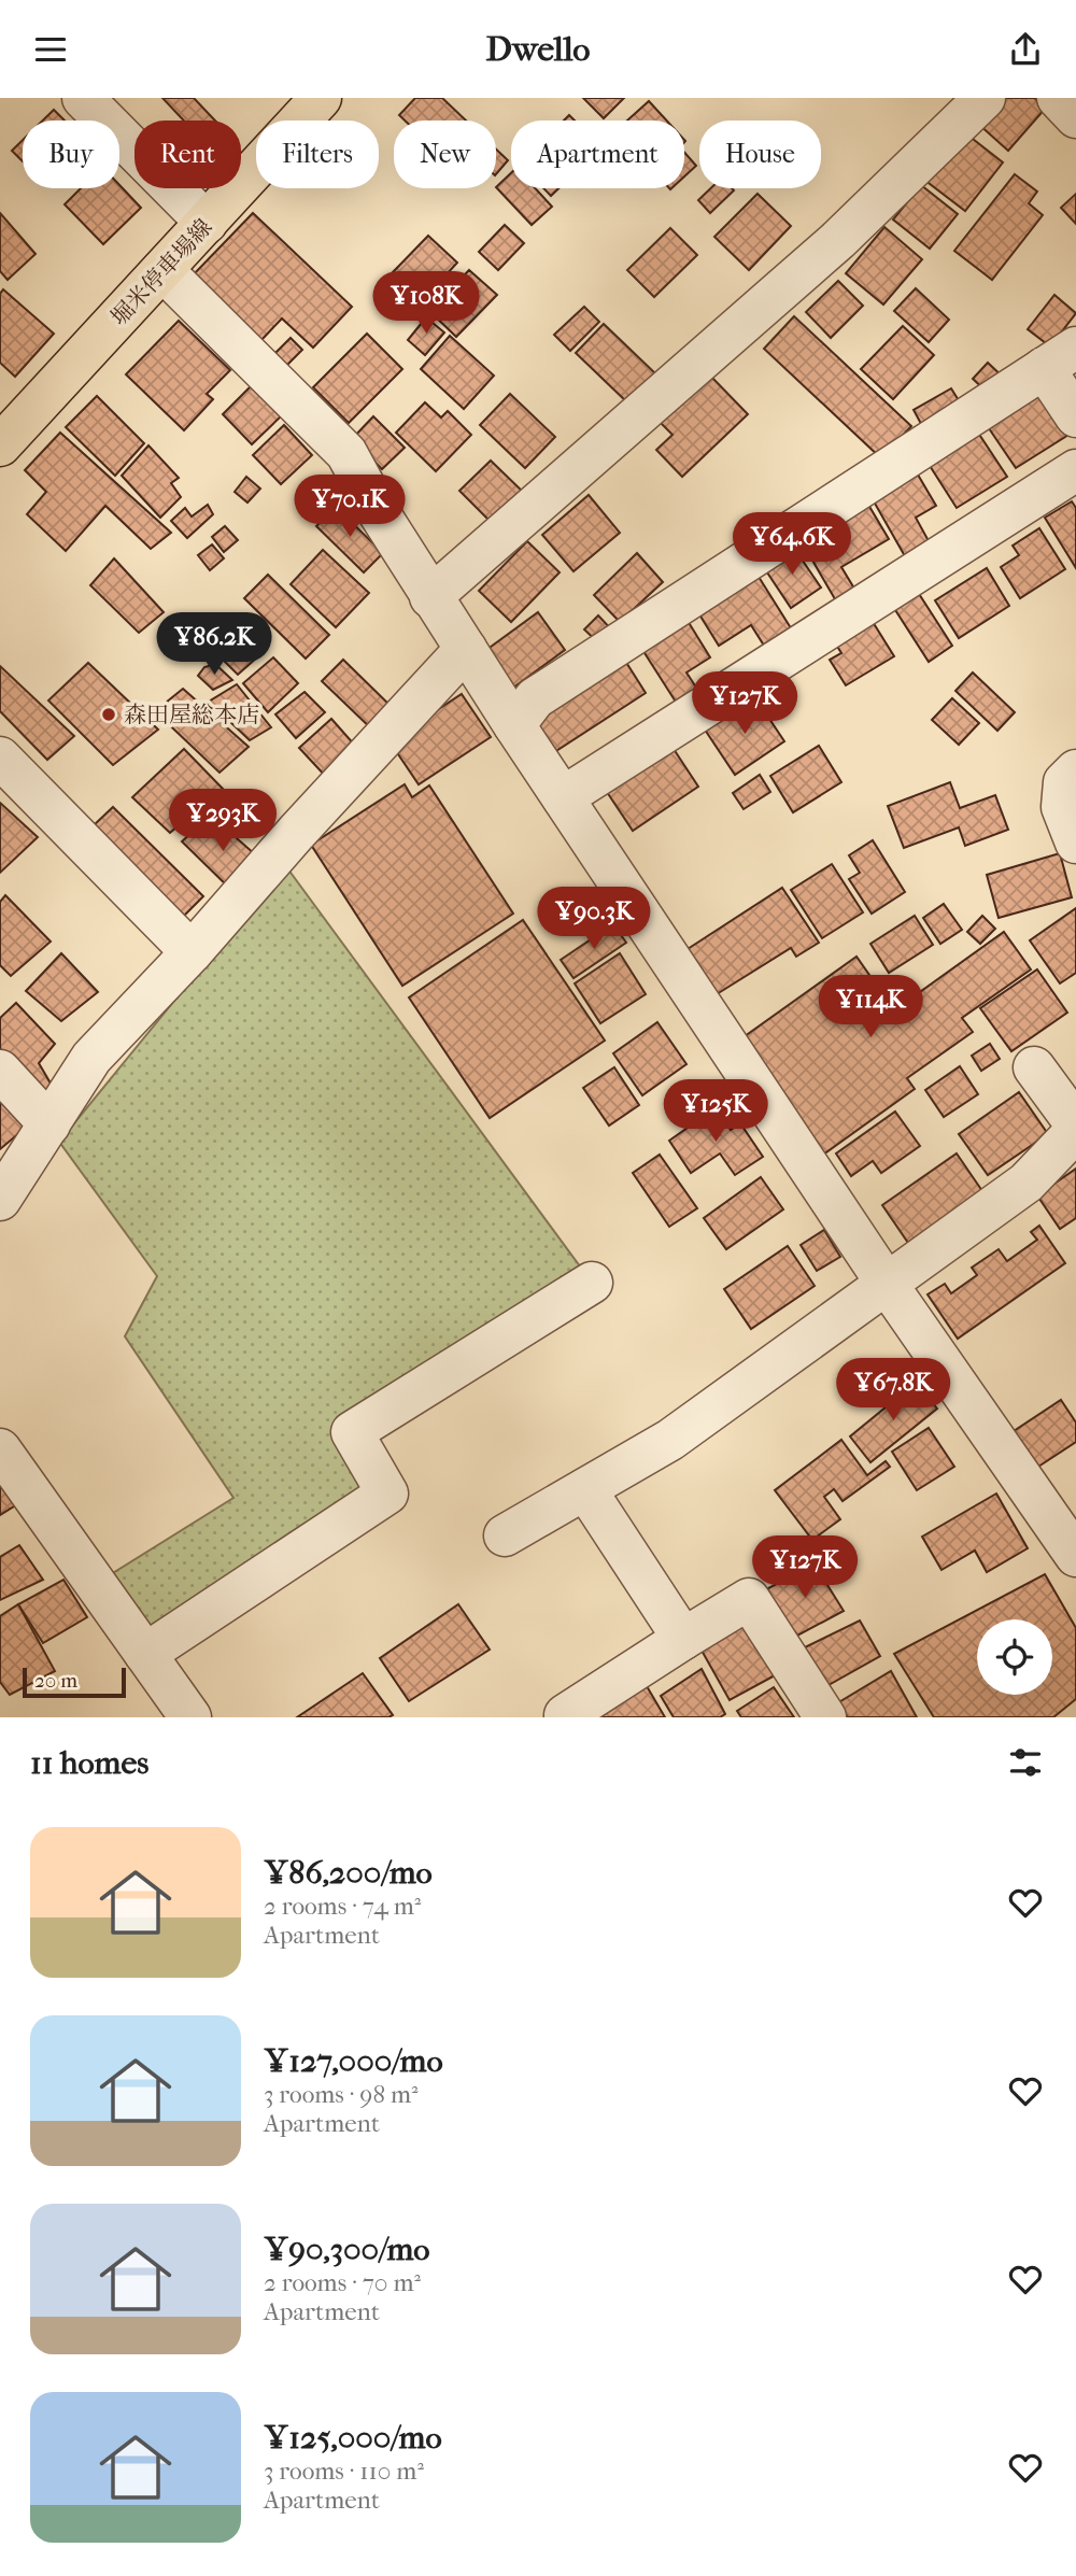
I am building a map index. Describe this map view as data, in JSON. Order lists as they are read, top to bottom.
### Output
{
  "streets": {
    "main road": ["堀米停車場線"]
  },
  "places": ["森田屋総本店"],
  "scale_bar": "20 m",
  "page": {
    "header": "Dwello",
    "chip": [
      "Buy",
      "Rent",
      "Filters",
      "New",
      "Apartment",
      "House"
    ],
    "price": [
      "¥108K",
      "¥70.1K",
      "¥64.6K",
      "¥86.2K",
      "¥127K",
      "¥293K",
      "¥90.3K",
      "¥114K",
      "¥125K",
      "¥67.8K",
      "¥127K"
    ],
    "scale": "20 m",
    "heading": "11 homes",
    "list": [
      {
        "name": "¥86,200/mo",
        "note": "2 rooms · 74 m² · Apartment"
      },
      {
        "name": "¥127,000/mo",
        "note": "3 rooms · 98 m² · Apartment"
      },
      {
        "name": "¥90,300/mo",
        "note": "2 rooms · 70 m² · Apartment"
      },
      {
        "name": "¥125,000/mo",
        "note": "3 rooms · 110 m² · Apartment"
      }
    ]
  }
}
